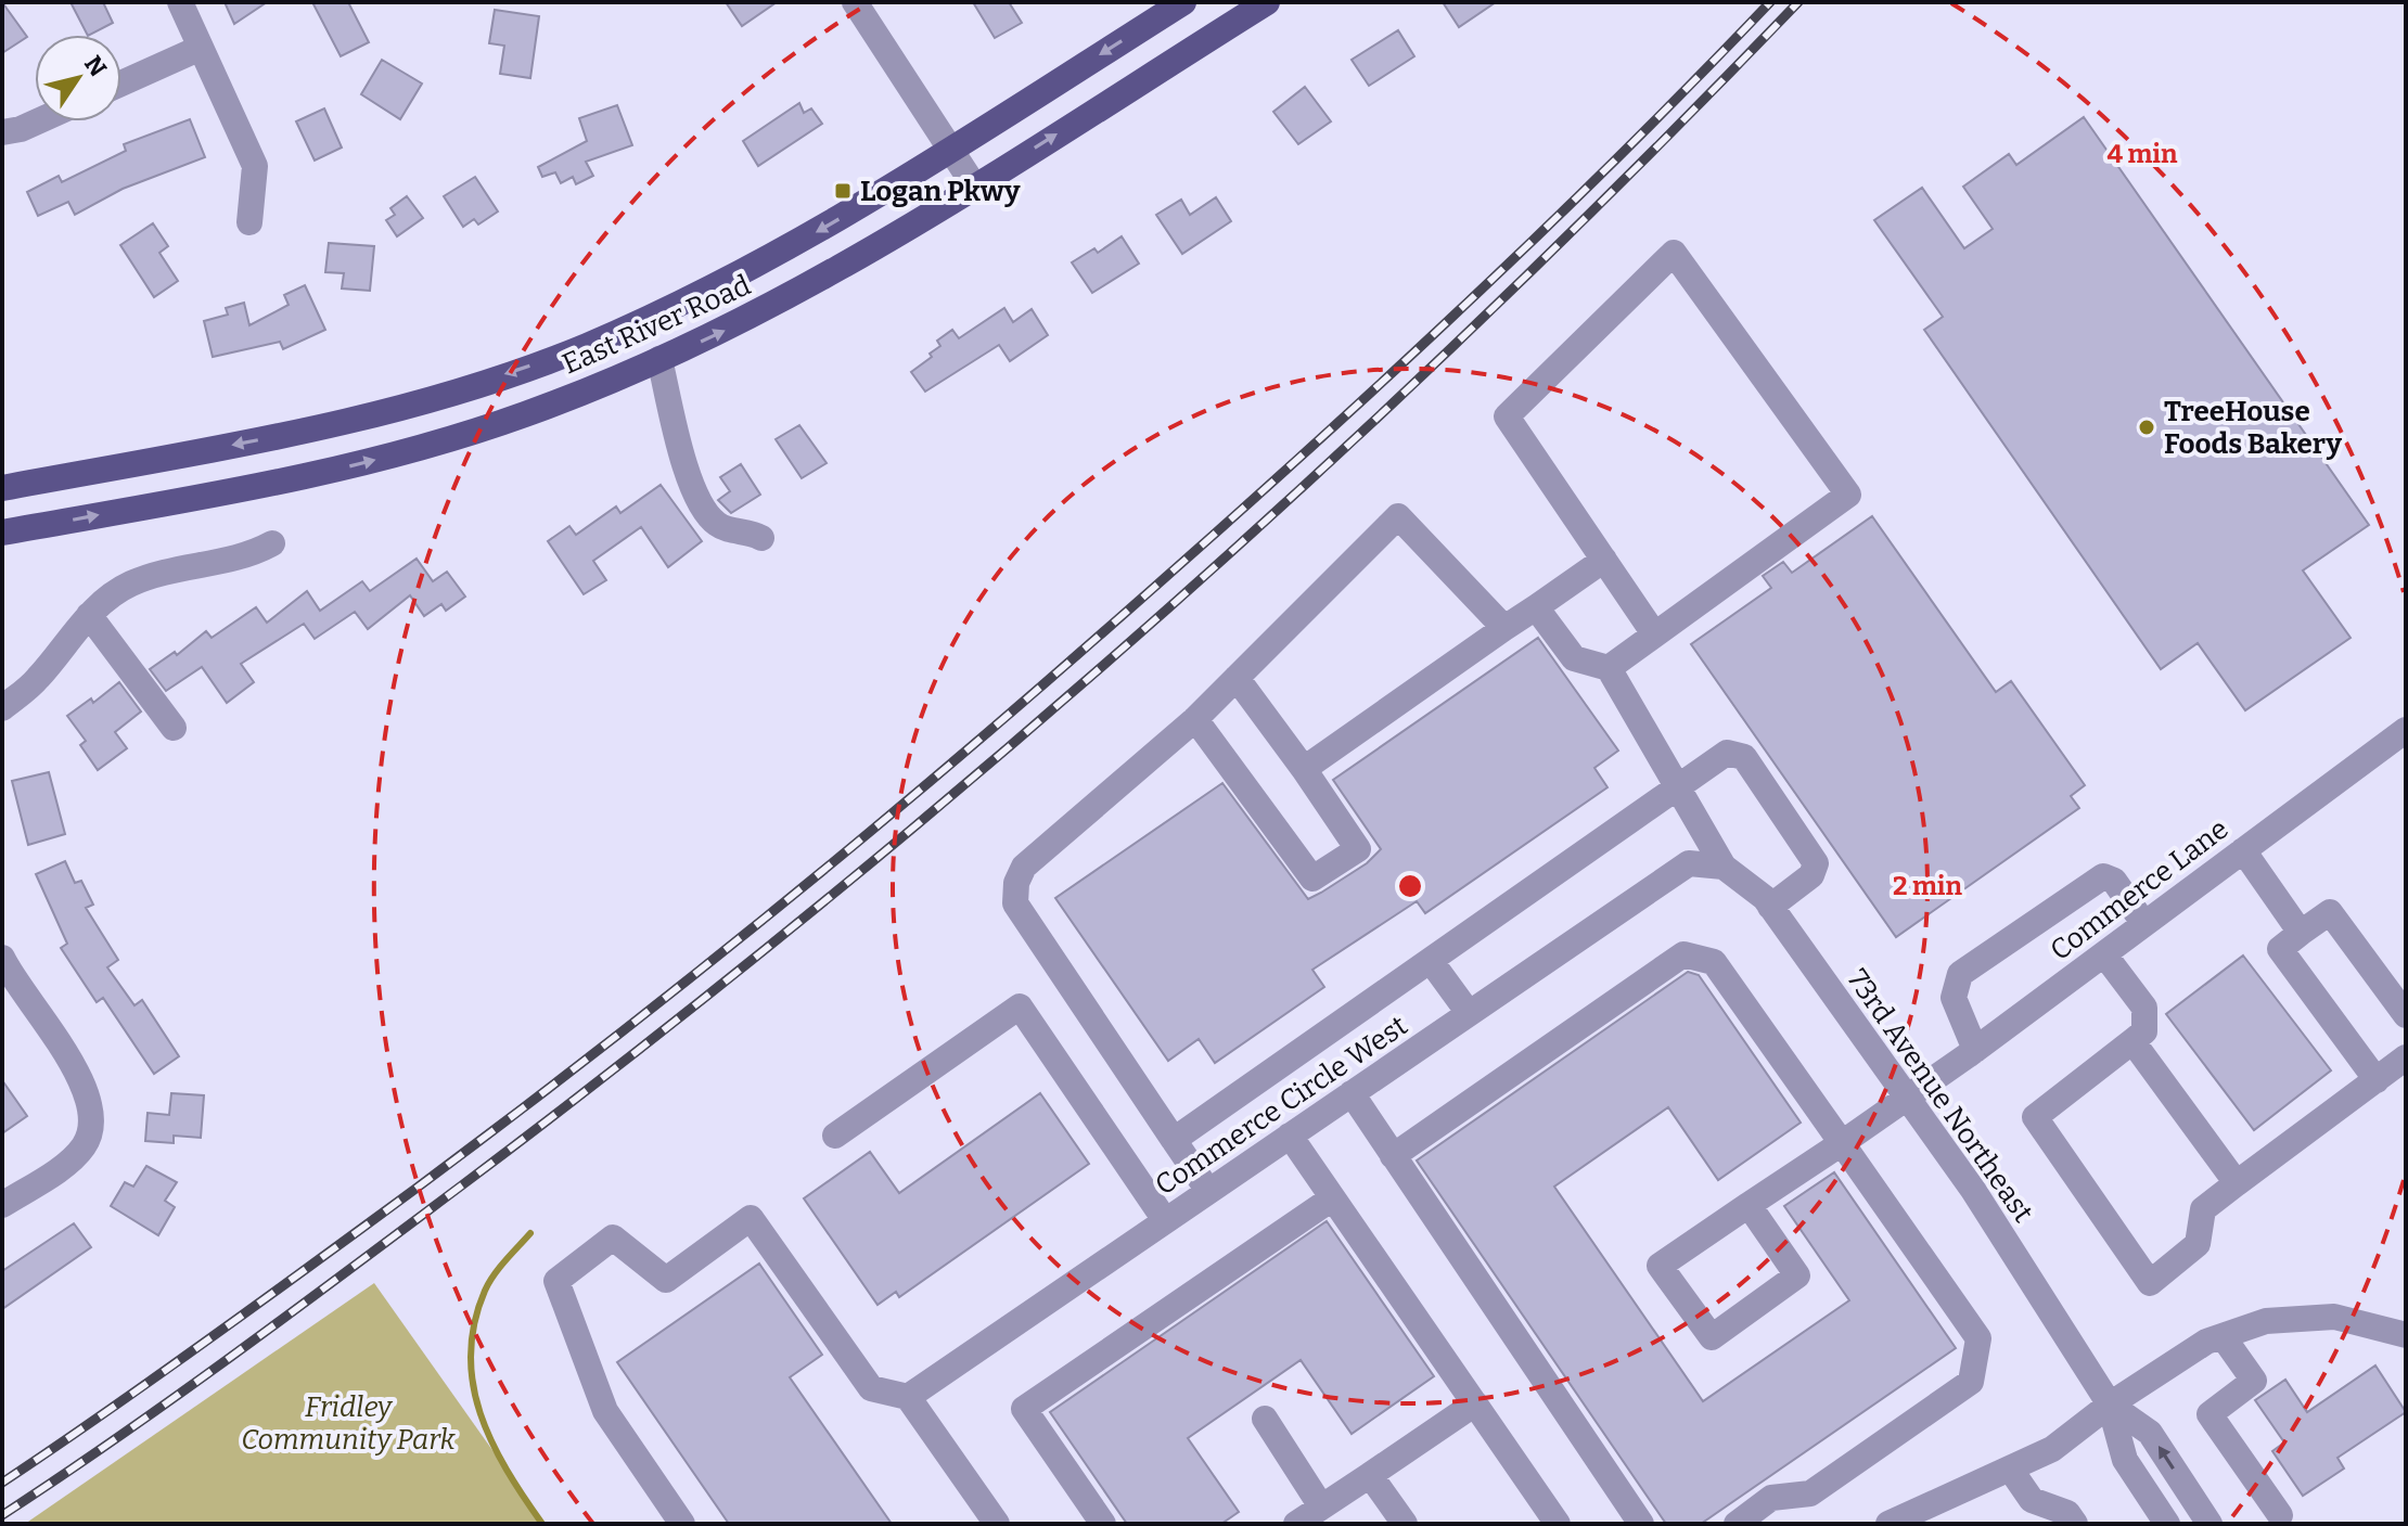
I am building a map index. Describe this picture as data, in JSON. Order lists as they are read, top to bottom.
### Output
{
  "streets": {
    "main road": ["East River Road"],
    "street": ["Commerce Lane", "73rd Avenue Northeast", "Commerce Circle West"]
  },
  "crossings": [
    ["Commerce Lane", "73rd Avenue Northeast"],
    ["73rd Avenue Northeast", "Commerce Circle West"]
  ],
  "parks": ["Fridley Community Park"],
  "places": {
    "transit": ["Logan Pkwy"],
    "other": ["TreeHouse Foods Bakery"]
  },
  "north": "top right",
  "rings": ["4 min", "2 min"]
}
